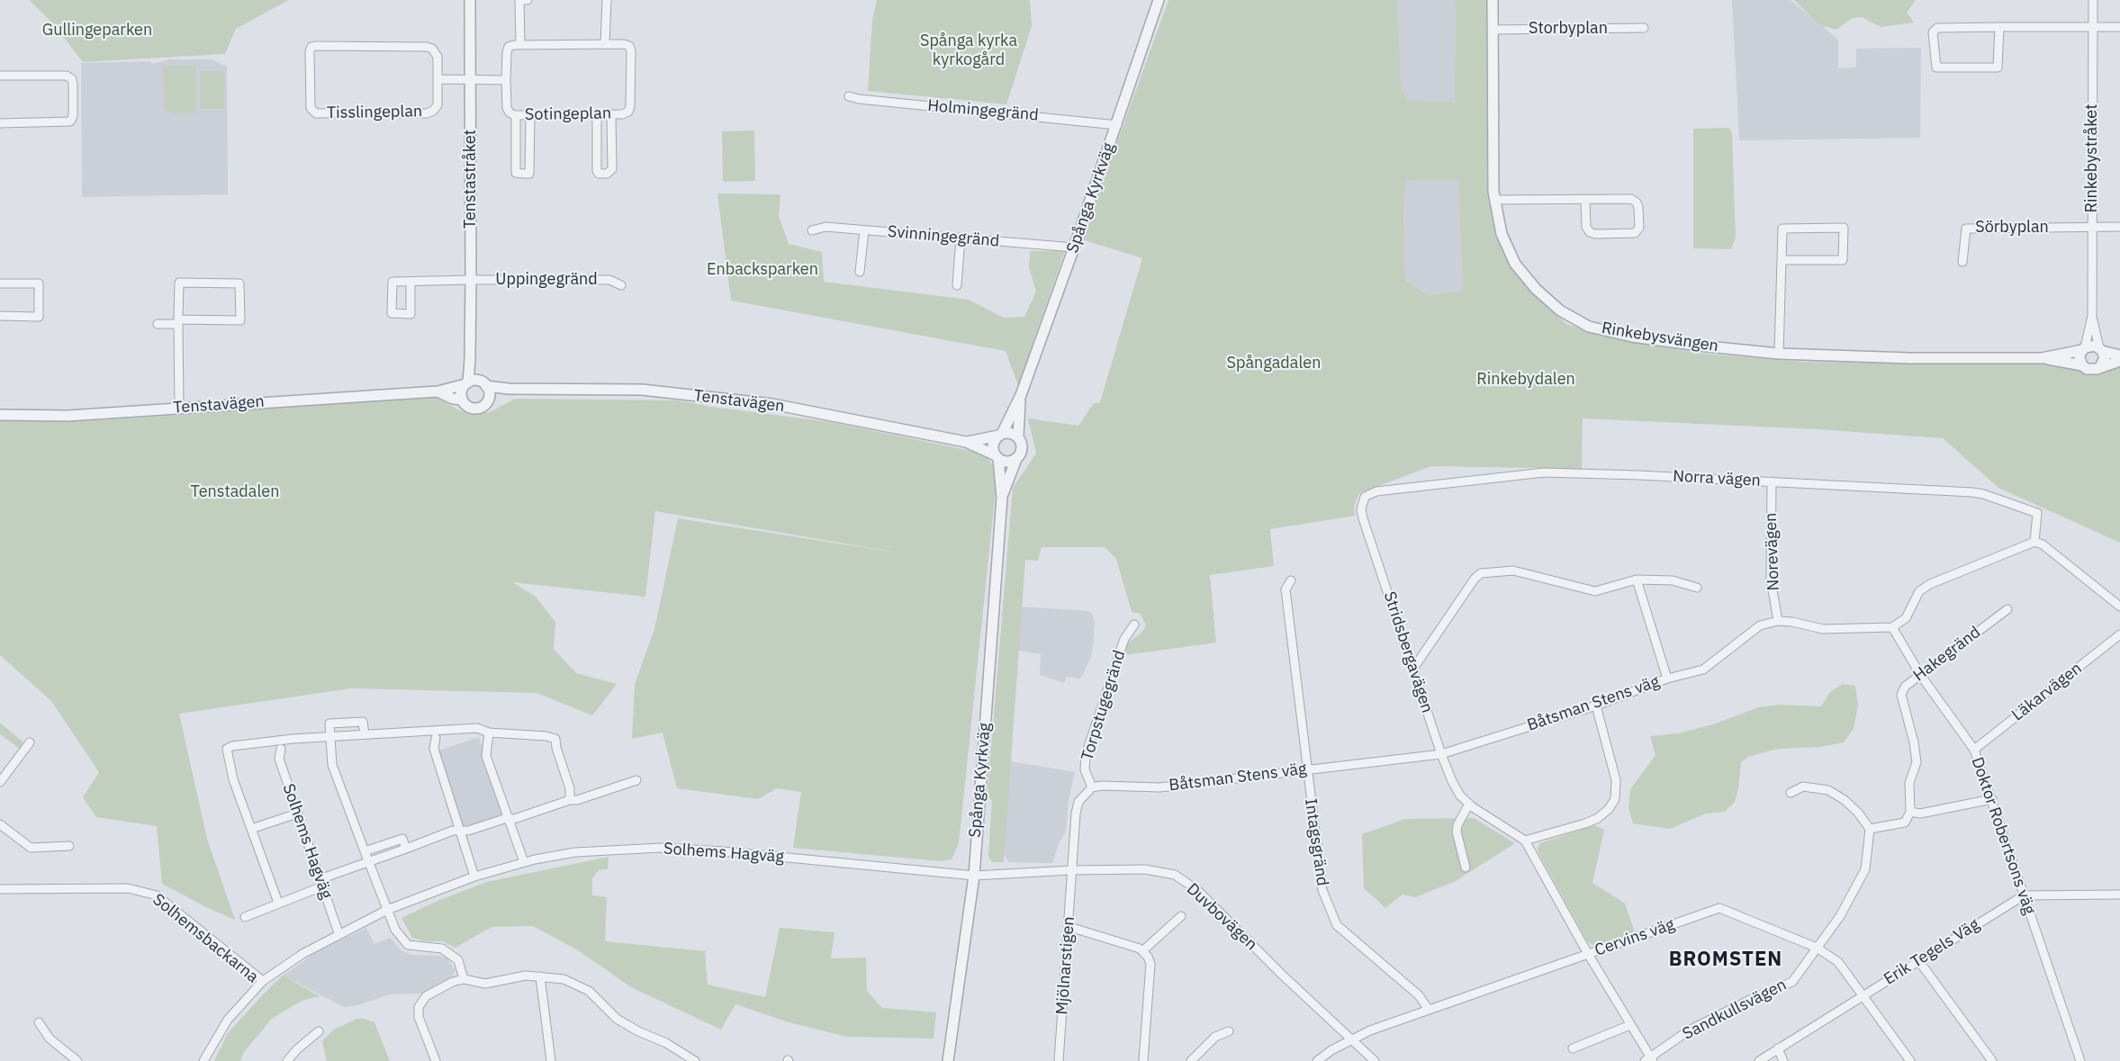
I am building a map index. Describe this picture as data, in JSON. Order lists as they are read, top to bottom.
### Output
{
  "streets": {
    "street": [
      "Storbyplan",
      "Holmingegränd",
      "Tisslingeplan",
      "Sotingeplan",
      "Rinkebystråket",
      "Tenstastråket",
      "Spånga Kyrkväg",
      "Sörbyplan",
      "Svinningegränd",
      "Uppingegränd",
      "Rinkebysvängen",
      "Tenstavägen",
      "Norra vägen",
      "Norevägen",
      "Stridsbergavägen",
      "Hakegränd",
      "Läkarvägen",
      "Båtsman Stens väg",
      "Torpstugegränd",
      "Doktor Robertsons väg",
      "Solhems Hagväg",
      "Intagsgränd",
      "Duvbovägen",
      "Cervins väg",
      "Solhemsbackarna",
      "Erik Tegels Väg",
      "Mjölnarstigen",
      "Sandkullsvägen"
    ]
  },
  "crossings": [
    ["Storbyplan", "Rinkebysvängen"],
    ["Holmingegränd", "Spånga Kyrkväg"],
    ["Rinkebystråket", "Sörbyplan"],
    ["Rinkebystråket", "Rinkebysvängen"],
    ["Tenstastråket", "Uppingegränd"],
    ["Tenstastråket", "Tenstavägen"],
    ["Spånga Kyrkväg", "Svinningegränd"],
    ["Spånga Kyrkväg", "Tenstavägen"],
    ["Spånga Kyrkväg", "Solhems Hagväg"],
    ["Spånga Kyrkväg", "Duvbovägen"],
    ["Norra vägen", "Norevägen"],
    ["Norra vägen", "Stridsbergavägen"],
    ["Norevägen", "Båtsman Stens väg"],
    ["Stridsbergavägen", "Båtsman Stens väg"],
    ["Stridsbergavägen", "Cervins väg"],
    ["Stridsbergavägen", "Sandkullsvägen"],
    ["Hakegränd", "Doktor Robertsons väg"],
    ["Läkarvägen", "Doktor Robertsons väg"],
    ["Båtsman Stens väg", "Torpstugegränd"],
    ["Båtsman Stens väg", "Doktor Robertsons väg"],
    ["Båtsman Stens väg", "Intagsgränd"],
    ["Doktor Robertsons väg", "Erik Tegels Väg"],
    ["Solhems Hagväg", "Duvbovägen"],
    ["Solhems Hagväg", "Solhemsbackarna"],
    ["Intagsgränd", "Cervins väg"],
    ["Duvbovägen", "Cervins väg"],
    ["Duvbovägen", "Mjölnarstigen"],
    ["Cervins väg", "Erik Tegels Väg"],
    ["Cervins väg", "Sandkullsvägen"]
  ],
  "districts": ["BROMSTEN"],
  "parks": [
    "Gullingeparken",
    "Spånga kyrka kyrkogård",
    "Enbacksparken",
    "Spångadalen",
    "Rinkebydalen",
    "Tenstadalen"
  ]
}
